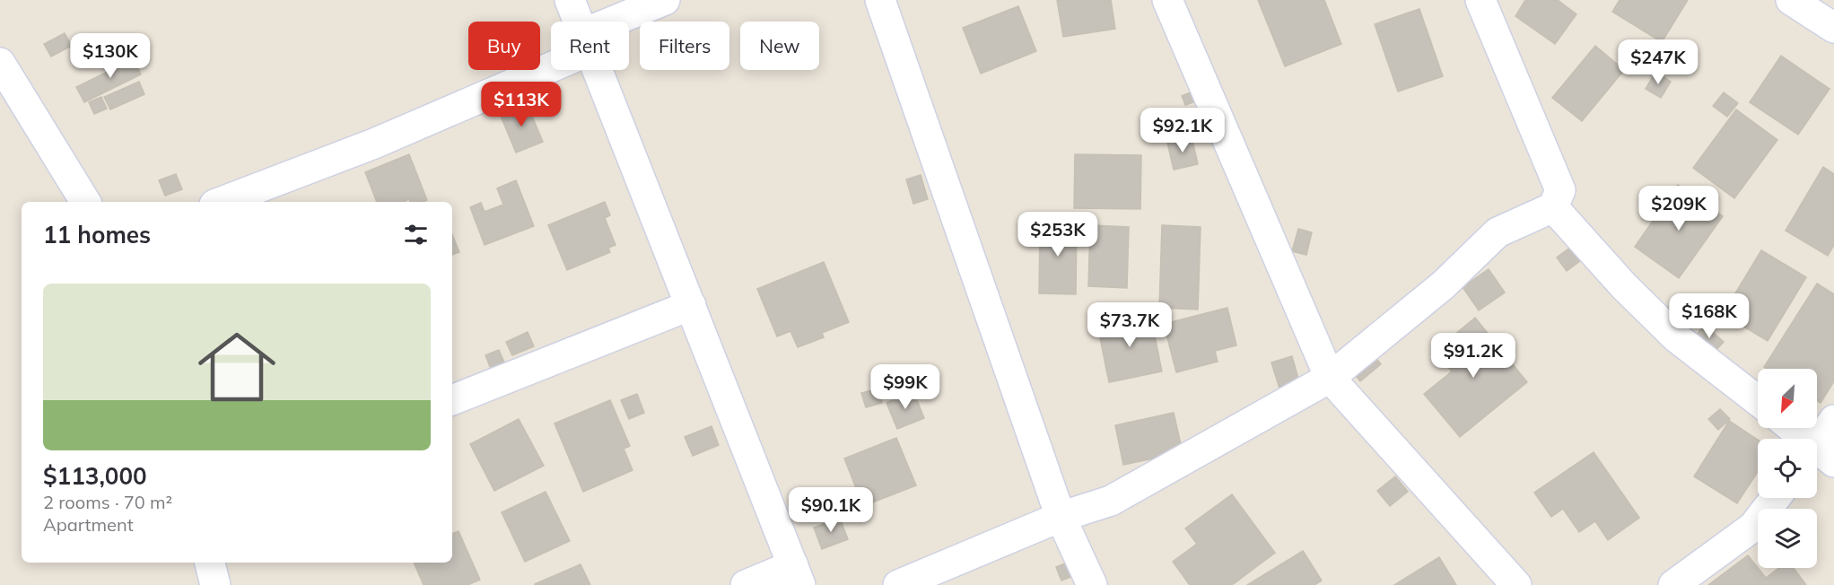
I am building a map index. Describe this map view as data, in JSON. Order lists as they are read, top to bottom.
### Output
{
  "north": "bottom left",
  "page": {
    "chip": [
      "Buy",
      "Rent",
      "Filters",
      "New"
    ],
    "price": [
      "$130K",
      "$247K",
      "$113K",
      "$92.1K",
      "$209K",
      "$253K",
      "$168K",
      "$73.7K",
      "$91.2K",
      "$99K",
      "$90.1K"
    ],
    "heading": "11 homes",
    "list": [
      {
        "name": "$113,000",
        "note": "2 rooms · 70 m² · Apartment"
      }
    ]
  }
}
